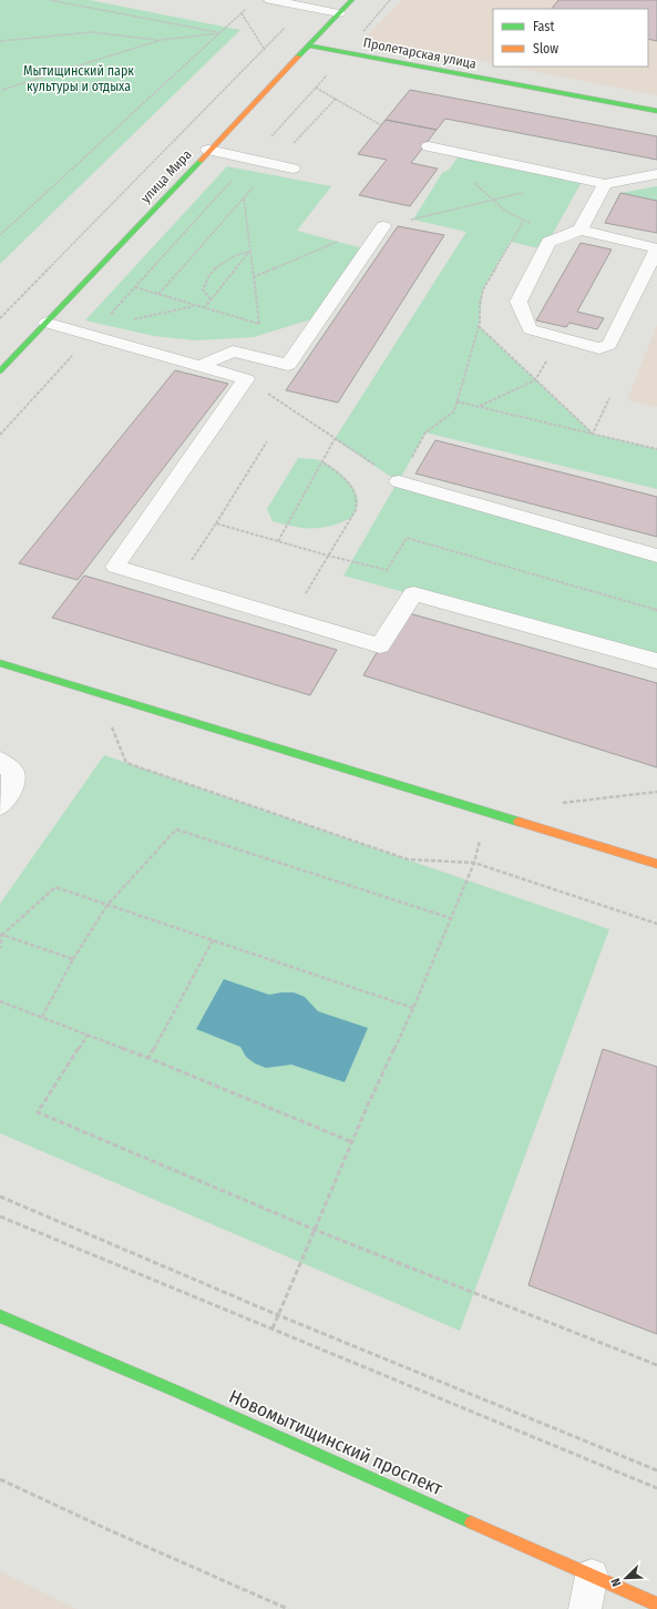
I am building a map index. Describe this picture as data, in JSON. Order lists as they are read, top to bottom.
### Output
{
  "streets": {
    "main road": ["Пролетарская улица", "улица Мира", "Новомытищинский проспект"]
  },
  "crossings": [
    ["Пролетарская улица", "улица Мира"]
  ],
  "parks": ["Мытищинский парк культуры и отдыха"],
  "legend": ["Fast", "Slow"],
  "north": "bottom left"
}
